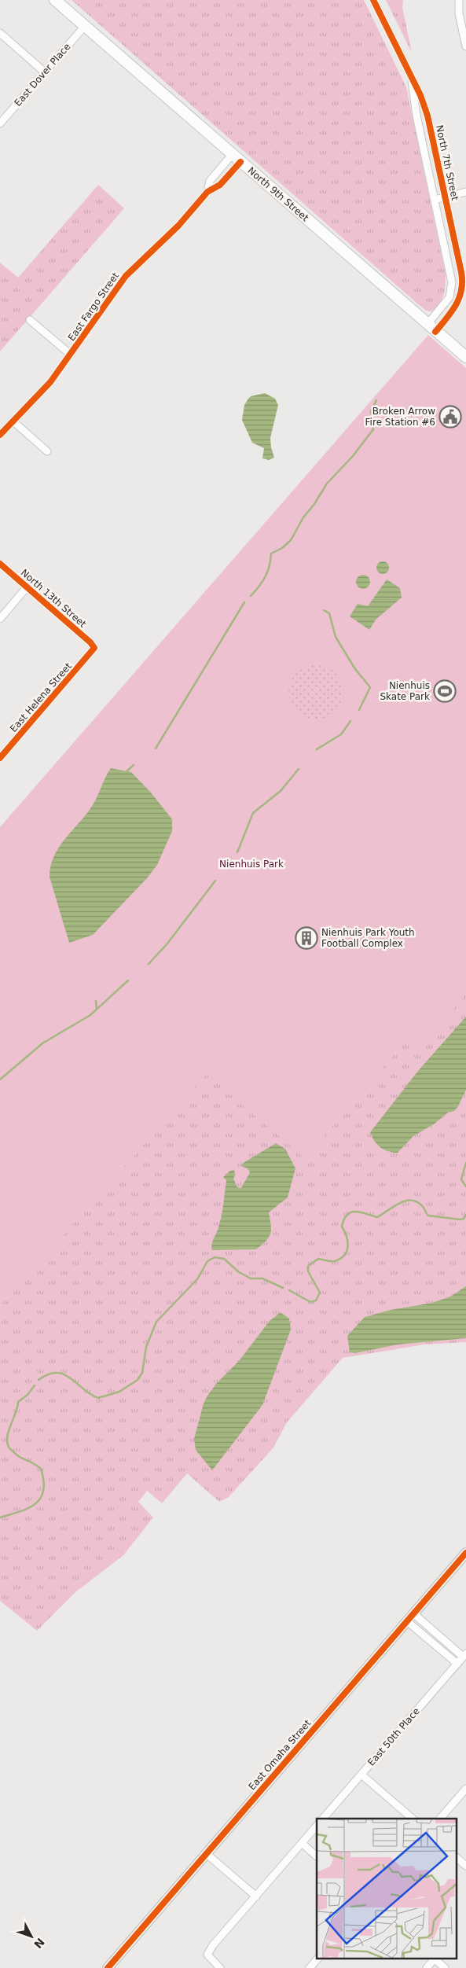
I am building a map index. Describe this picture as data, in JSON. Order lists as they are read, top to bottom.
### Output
{
  "streets": {
    "main road": ["North 9th Street"],
    "street": [
      "East Dover Place",
      "North 7th Street",
      "East Fargo Street",
      "North 13th Street",
      "East Helena Street",
      "East 50th Place",
      "East Omaha Street"
    ]
  },
  "crossings": [
    ["East Dover Place", "North 9th Street"],
    ["North 7th Street", "North 9th Street"],
    ["North 9th Street", "East Fargo Street"],
    ["North 13th Street", "East Helena Street"]
  ],
  "parks": ["Nienhuis Park"],
  "places": {
    "public building": ["Broken Arrow Fire Station #6"],
    "sports": ["Nienhuis Skate Park"],
    "building": ["Nienhuis Park Youth Football Complex"]
  },
  "north": "bottom right"
}
